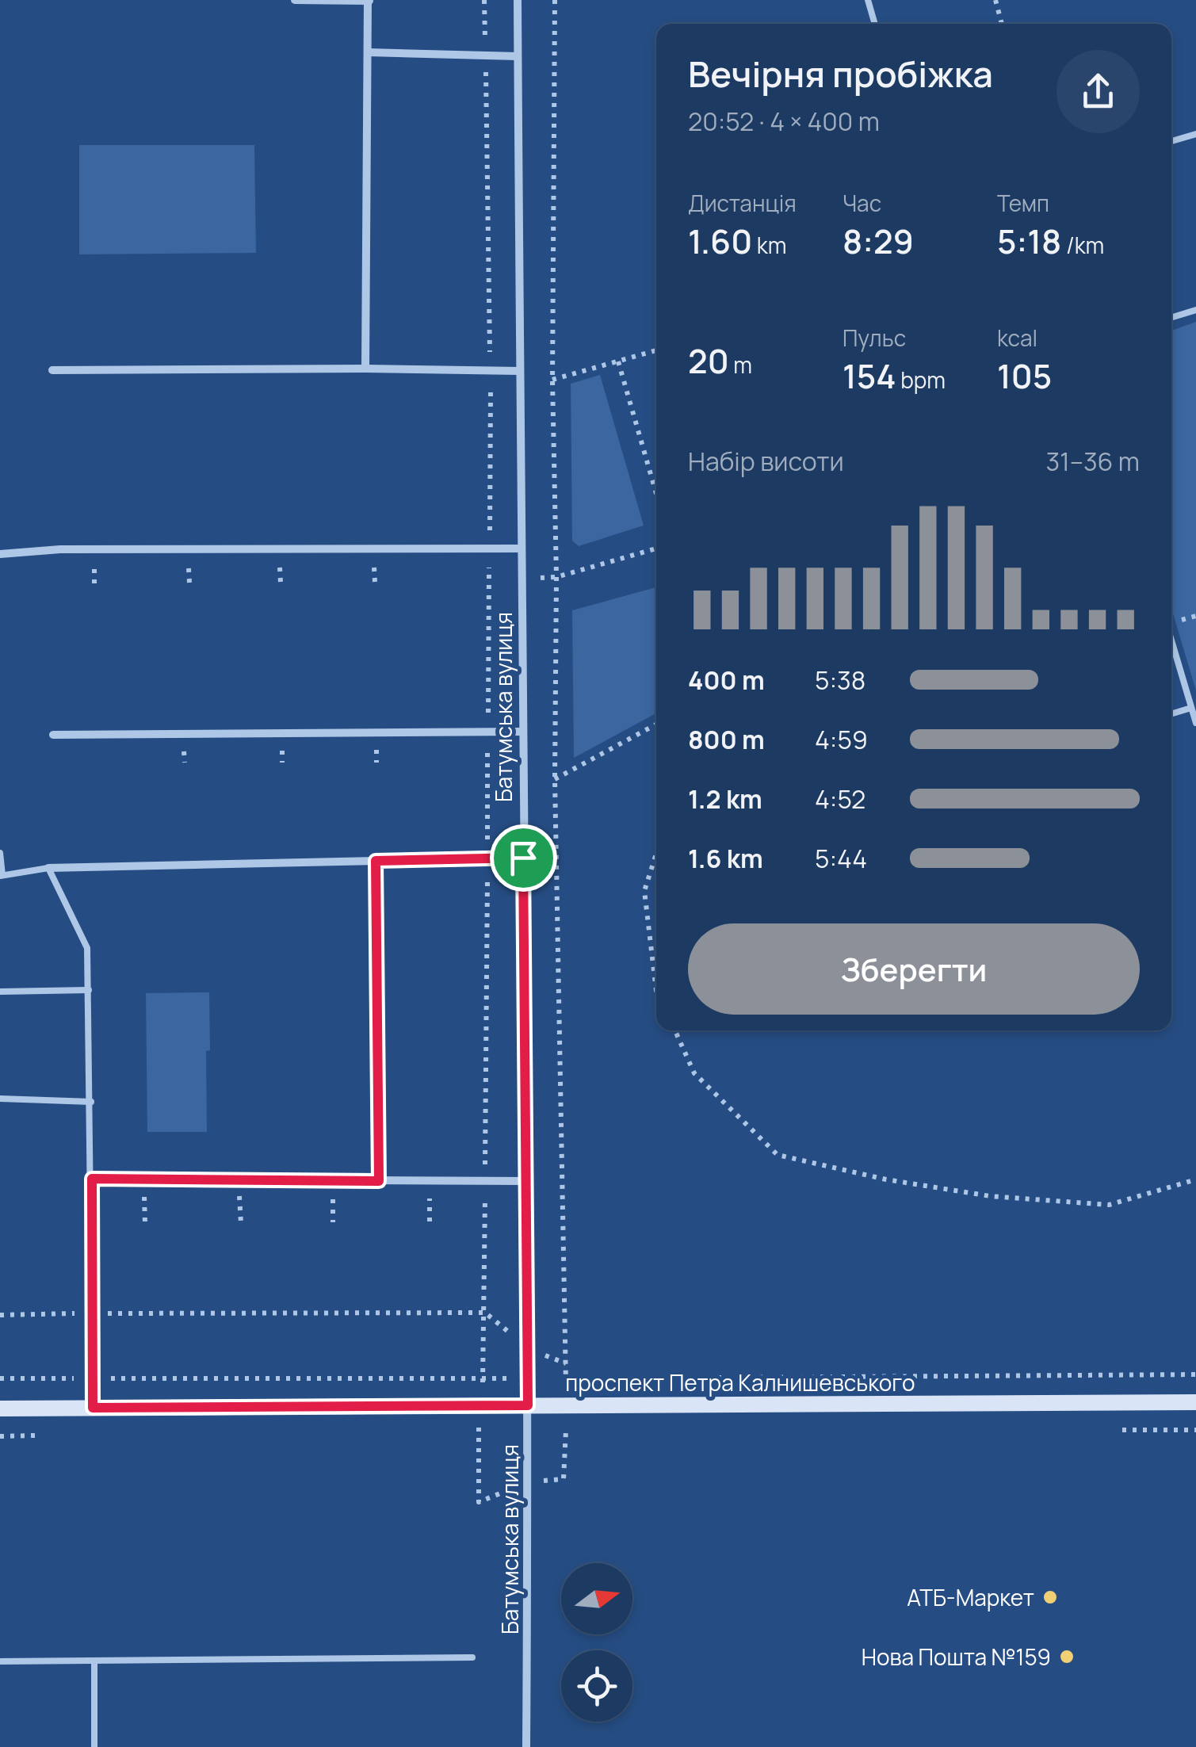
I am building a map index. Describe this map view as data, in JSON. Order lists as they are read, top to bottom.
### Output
{
  "streets": {
    "street": ["Батумська вулиця", "проспект Петра Калнишевського"]
  },
  "crossings": [
    ["Батумська вулиця", "проспект Петра Калнишевського"]
  ],
  "places": ["АТБ-Маркет", "Нова Пошта №159"],
  "north": "right",
  "page": {
    "heading": ["Вечірня пробіжка", "20:52 · 4 × 400 m"],
    "stats": [
      ["Дистанція", "1.60 km"],
      ["Час", "8:29"],
      ["Темп", "5:18 /km"],
      ["20 m"],
      ["Пульс", "154 bpm"],
      ["kcal", "105"]
    ],
    "chart": ["Набір висоти", "31–36 m"],
    "list": [
      {
        "name": "400 m",
        "note": "5:38"
      },
      {
        "name": "800 m",
        "note": "4:59"
      },
      {
        "name": "1.2 km",
        "note": "4:52"
      },
      {
        "name": "1.6 km",
        "note": "5:44"
      }
    ],
    "buttons": "Зберегти"
  }
}
